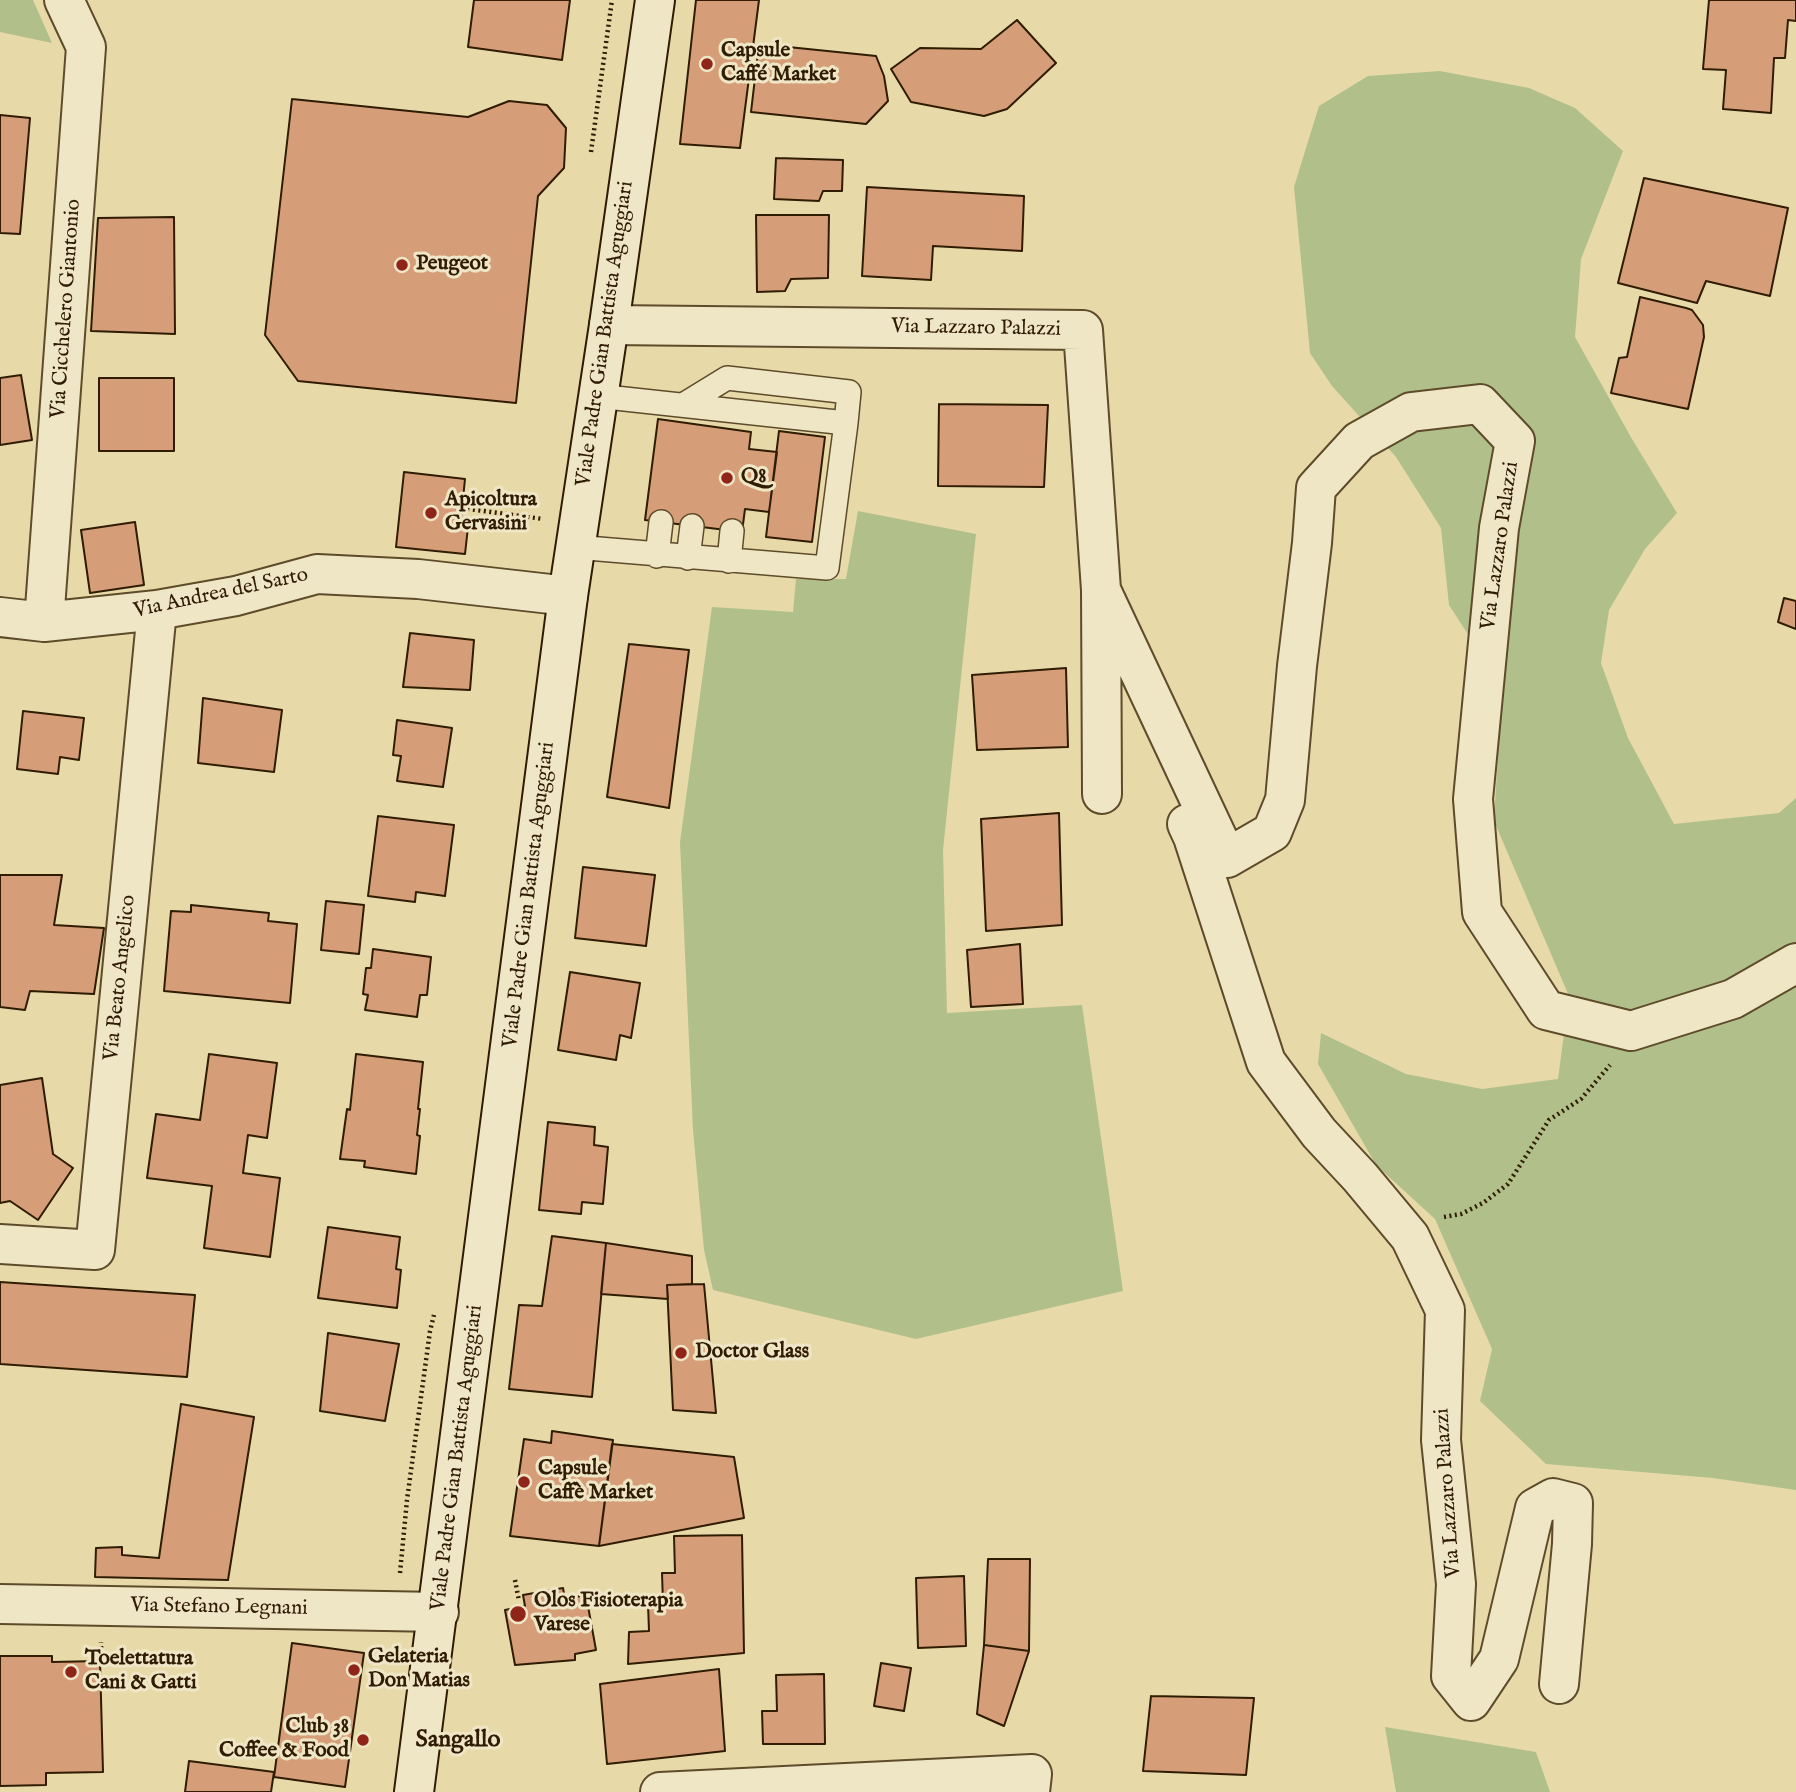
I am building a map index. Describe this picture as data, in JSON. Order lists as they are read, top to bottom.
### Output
{
  "streets": {
    "street": [
      "Via Cicchelero Giantonio",
      "Via Lazzaro Palazzi",
      "Viale Padre Gian Battista Aguggiari",
      "Via Andrea del Sarto",
      "Via Beato Angelico",
      "Via Stefano Legnani"
    ]
  },
  "crossings": [
    ["Via Cicchelero Giantonio", "Via Andrea del Sarto"],
    ["Via Lazzaro Palazzi", "Viale Padre Gian Battista Aguggiari"],
    ["Viale Padre Gian Battista Aguggiari", "Via Andrea del Sarto"],
    ["Viale Padre Gian Battista Aguggiari", "Via Stefano Legnani"],
    ["Via Andrea del Sarto", "Via Beato Angelico"]
  ],
  "districts": ["Sangallo"],
  "places": [
    "Capsule Caffé Market",
    "Peugeot",
    "Q8",
    "Apicoltura Gervasini",
    "Doctor Glass",
    "Capsule Caffè Market",
    "Olos Fisioterapia Varese",
    "Gelateria Don Matias",
    "Toelettatura Cani & Gatti",
    "Club 38 Coffee & Food"
  ]
}
